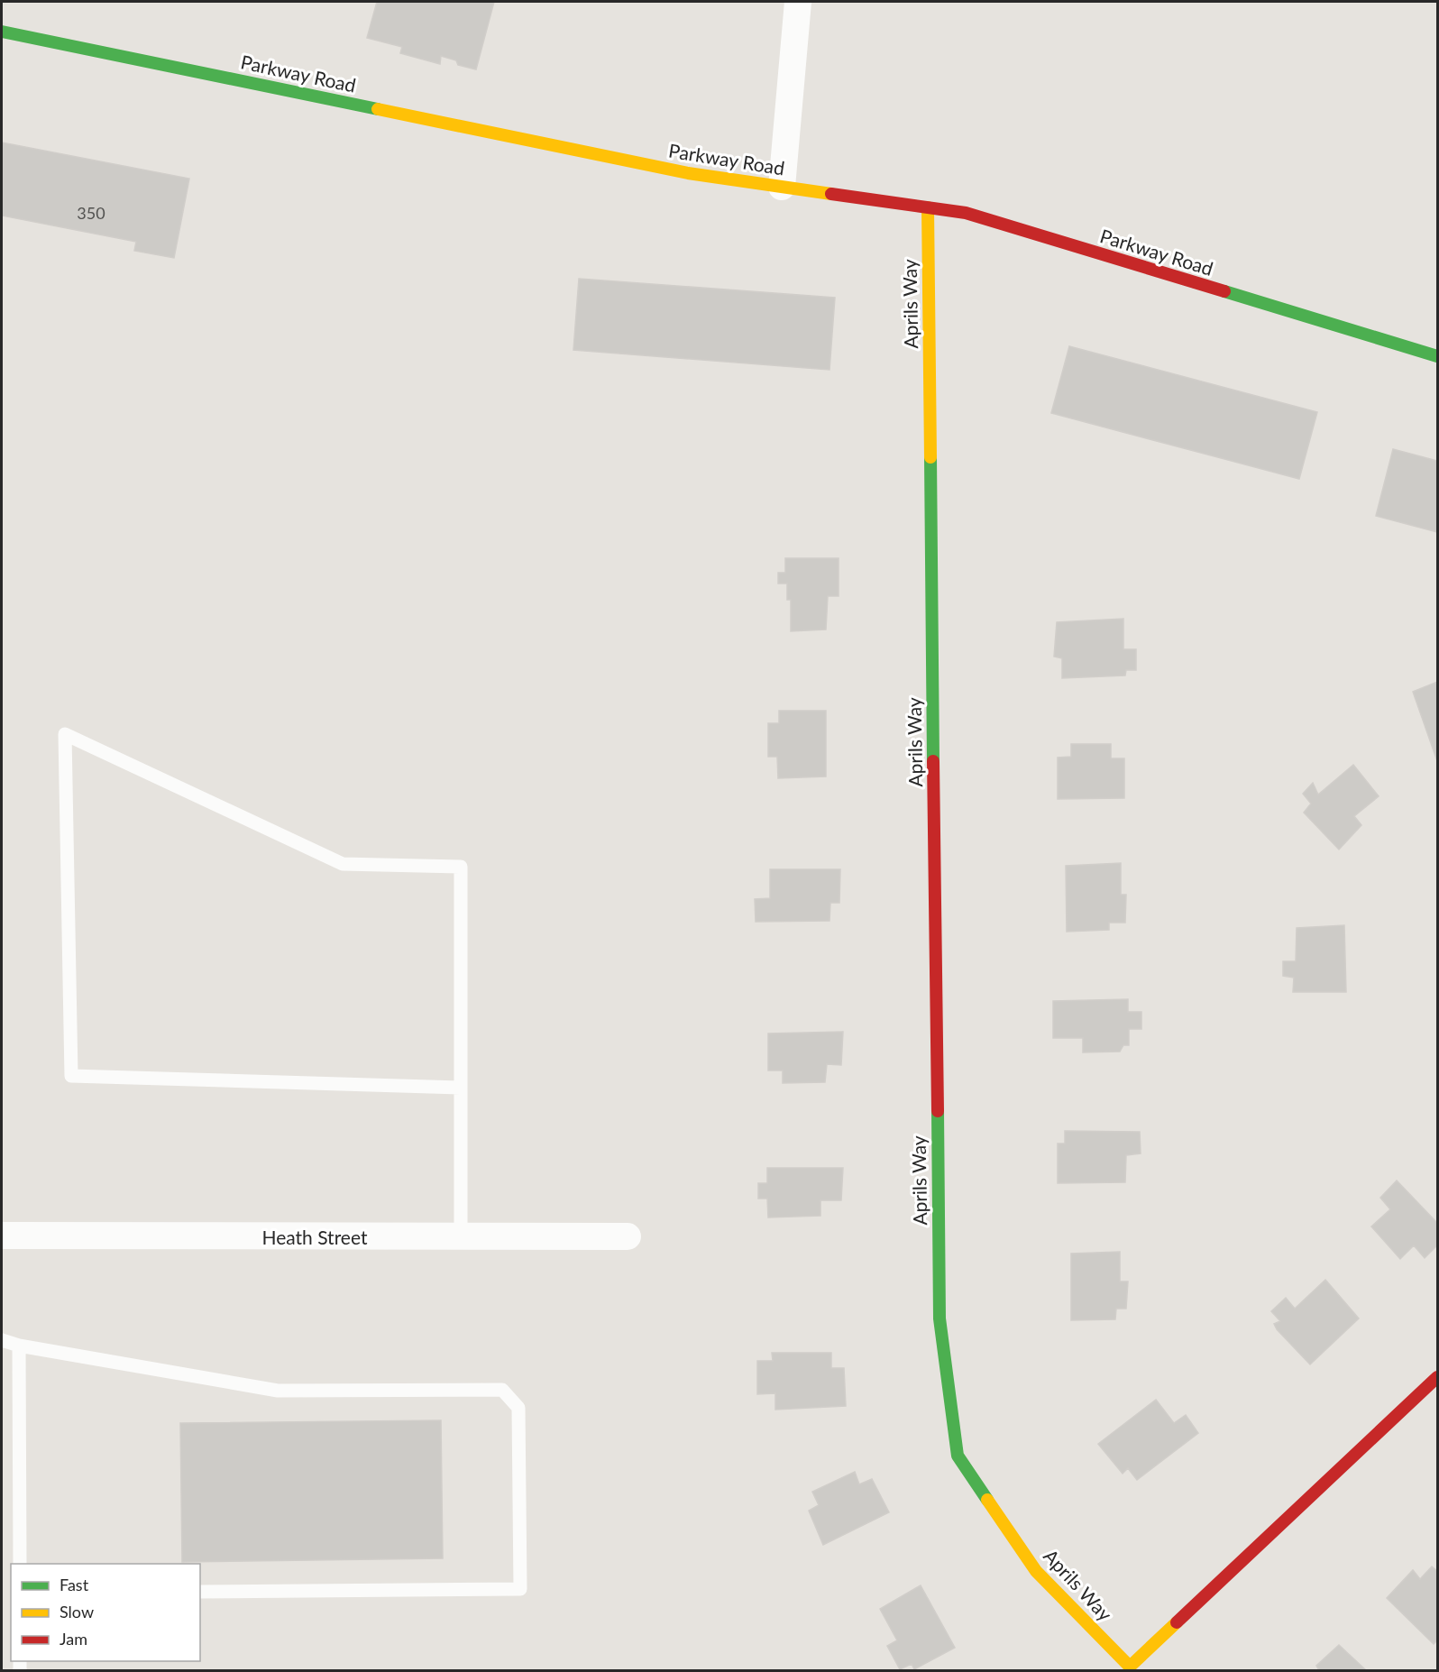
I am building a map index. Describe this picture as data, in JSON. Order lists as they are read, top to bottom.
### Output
{
  "streets": {
    "street": ["Parkway Road", "Aprils Way", "Heath Street"]
  },
  "crossings": [
    ["Parkway Road", "Aprils Way"]
  ],
  "house_numbers": ["350"],
  "legend": ["Fast", "Slow", "Jam"]
}
